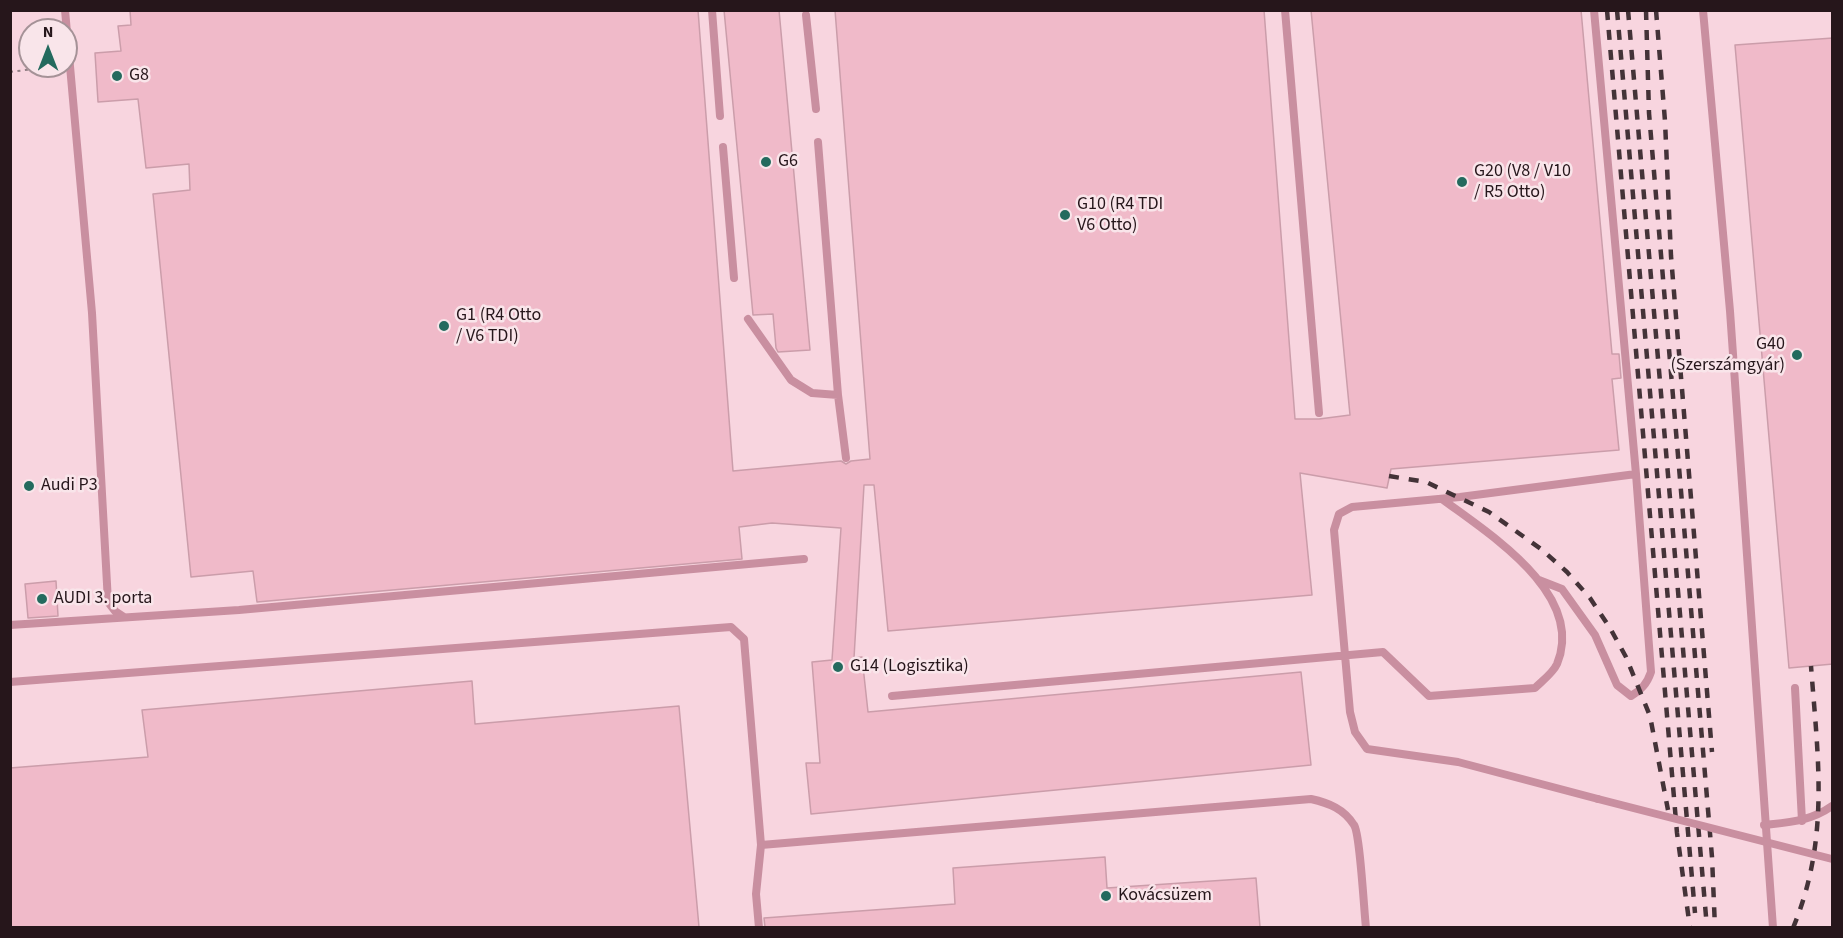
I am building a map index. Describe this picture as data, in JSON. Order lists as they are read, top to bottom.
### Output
{
  "places": [
    "G8",
    "G6",
    "G20 (V8 / V10 / R5 Otto)",
    "G10 (R4 TDI V6 Otto)",
    "G1 (R4 Otto / V6 TDI)",
    "G40 (Szerszámgyár)",
    "Audi P3",
    "AUDI 3. porta",
    "G14 (Logisztika)",
    "Kovácsüzem"
  ],
  "north": "top"
}
